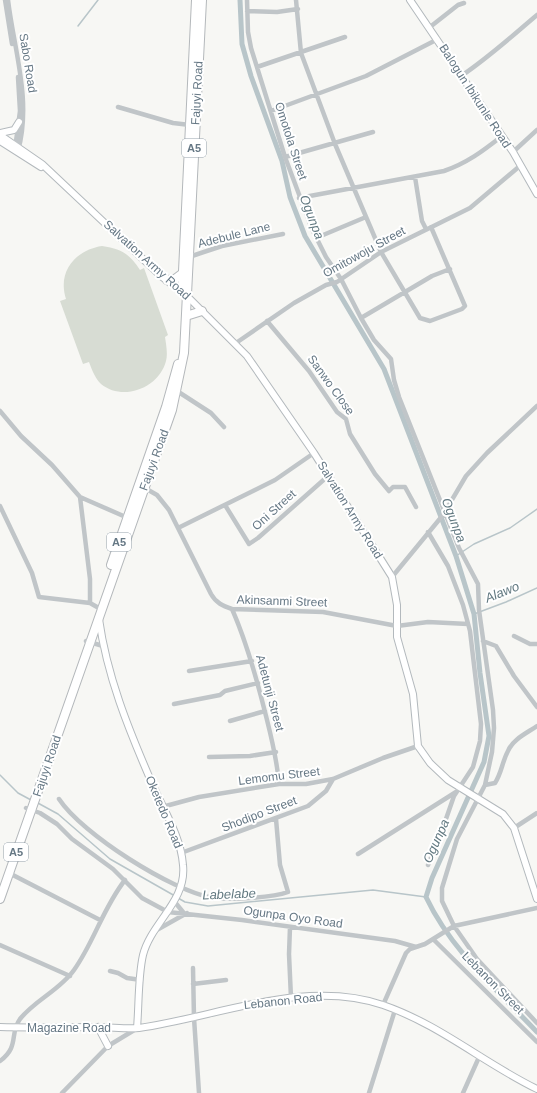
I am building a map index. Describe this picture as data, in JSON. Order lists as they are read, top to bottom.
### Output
{
  "streets": {
    "highway": ["Fajuyi Road", "A5"],
    "main road": [
      "Balogun Ibikunle Road",
      "Salvation Army Road",
      "Oketedo Road",
      "Lebanon Road",
      "Magazine Road"
    ],
    "street": [
      "Sabo Road",
      "Omotola Street",
      "Adebule Lane",
      "Omitowoju Street",
      "Sanwo Close",
      "Oni Street",
      "Akinsanmi Street",
      "Adetunji Street",
      "Lemomu Street",
      "Shodipo Street",
      "Ogunpa Oyo Road",
      "Lebanon Street"
    ]
  },
  "crossings": [
    ["Sabo Road", "Salvation Army Road"],
    ["Fajuyi Road", "Adebule Lane"],
    ["Fajuyi Road", "Salvation Army Road"],
    ["Fajuyi Road", "Akinsanmi Street"],
    ["Fajuyi Road", "Oketedo Road"],
    ["Balogun Ibikunle Road", "Omitowoju Street"],
    ["Omotola Street", "Omitowoju Street"],
    ["Omitowoju Street", "Salvation Army Road"],
    ["Omitowoju Street", "Sanwo Close"],
    ["Salvation Army Road", "Oni Street"],
    ["Salvation Army Road", "Akinsanmi Street"],
    ["Salvation Army Road", "Lemomu Street"],
    ["Akinsanmi Street", "Adetunji Street"],
    ["Adetunji Street", "Lemomu Street"],
    ["Lemomu Street", "Oketedo Road"],
    ["Lemomu Street", "Shodipo Street"],
    ["Oketedo Road", "Shodipo Street"],
    ["Oketedo Road", "Ogunpa Oyo Road"],
    ["Oketedo Road", "Lebanon Road"],
    ["Oketedo Road", "Magazine Road"],
    ["Lebanon Road", "Magazine Road"]
  ],
  "water": ["Ogunpa", "Alawo", "Labelabe"]
}
